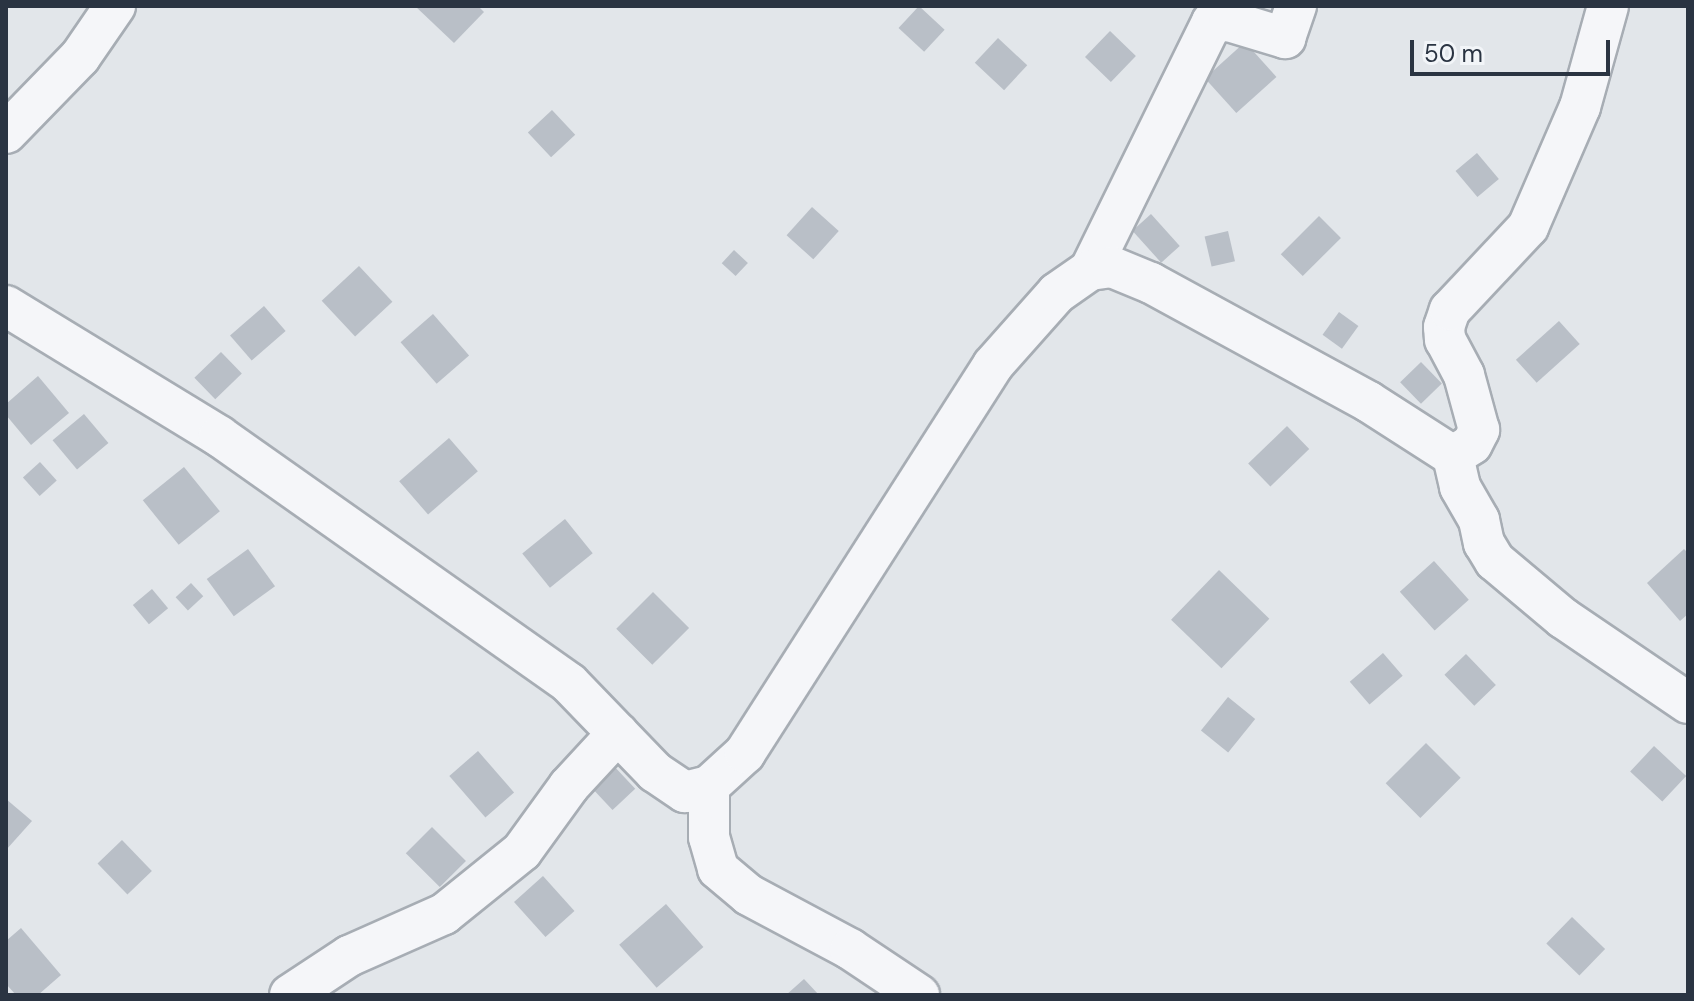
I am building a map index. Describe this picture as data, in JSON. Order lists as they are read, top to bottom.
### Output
{
  "scale_bar": "50 m"
}
